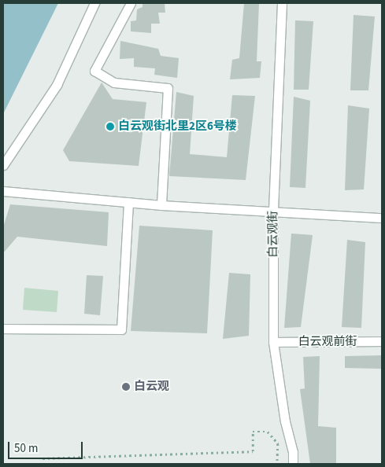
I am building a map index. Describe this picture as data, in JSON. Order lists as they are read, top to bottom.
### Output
{
  "streets": {
    "street": ["白云观街", "白云观前街"]
  },
  "crossings": [
    ["白云观街", "白云观前街"]
  ],
  "places": ["白云观街北里2区6号楼", "白云观"],
  "scale_bar": "50 m"
}
